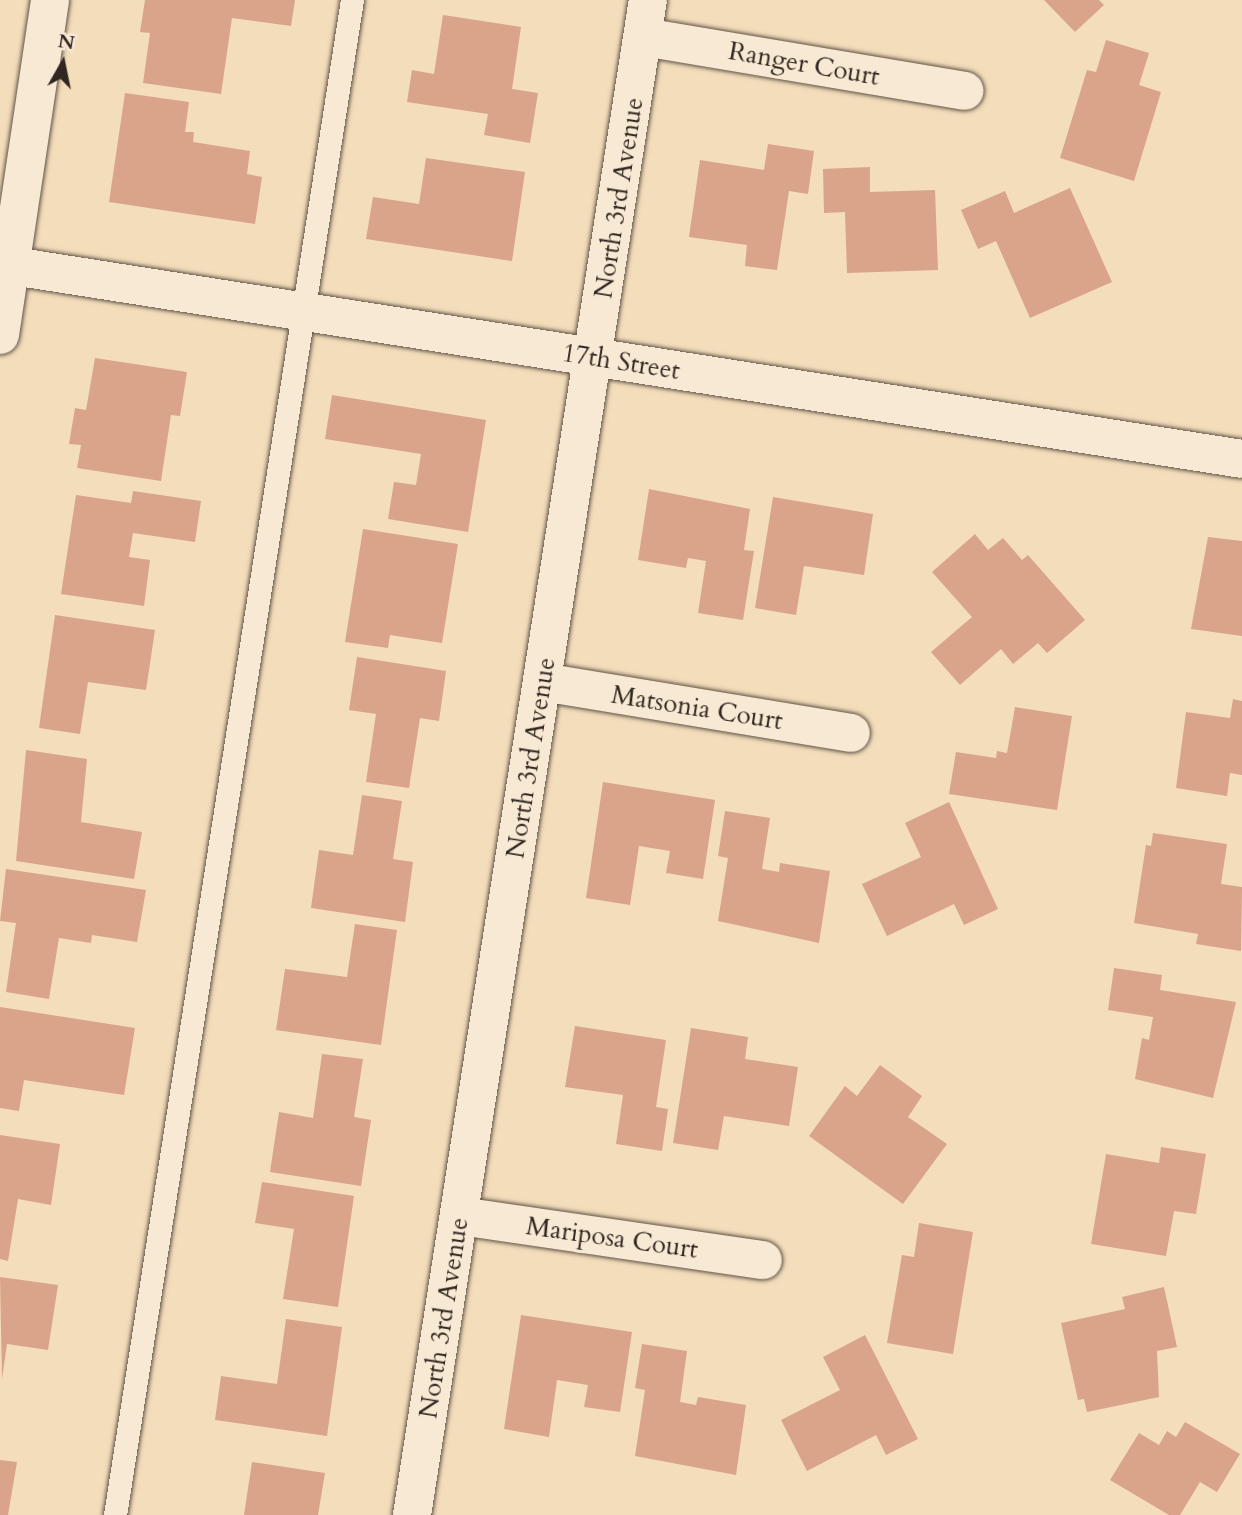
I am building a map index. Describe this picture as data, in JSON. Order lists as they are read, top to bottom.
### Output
{
  "streets": {
    "street": [
      "Ranger Court",
      "North 3rd Avenue",
      "17th Street",
      "Matsonia Court",
      "Mariposa Court"
    ]
  },
  "crossings": [
    ["Ranger Court", "North 3rd Avenue"],
    ["North 3rd Avenue", "17th Street"],
    ["North 3rd Avenue", "Matsonia Court"],
    ["North 3rd Avenue", "Mariposa Court"]
  ],
  "north": "top"
}
